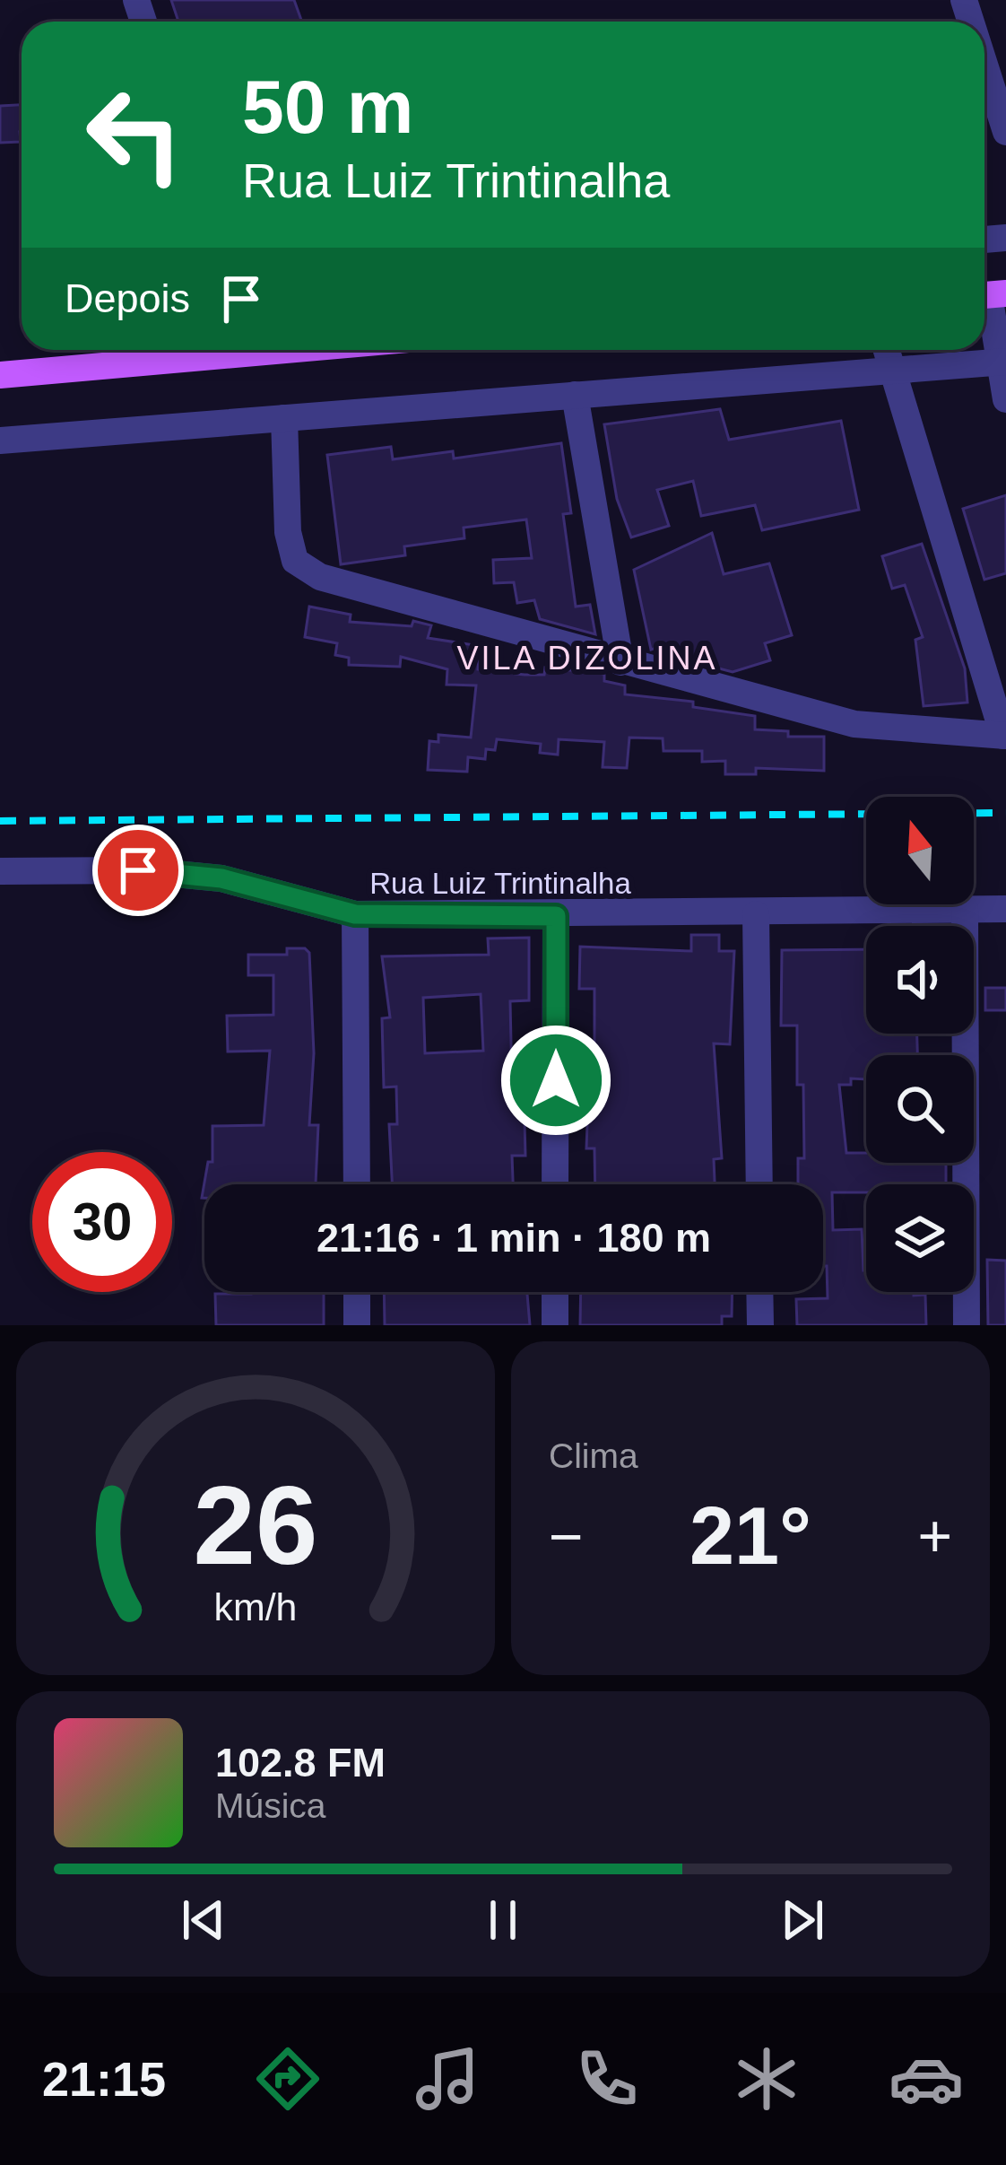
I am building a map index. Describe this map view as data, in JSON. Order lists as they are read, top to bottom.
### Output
{
  "streets": {
    "street": ["Rua Luiz Trintinalha"]
  },
  "districts": ["VILA DIZOLINA"],
  "north": "top",
  "page": {
    "turn": ["50 m", "Rua Luiz Trintinalha"],
    "then": "Depois",
    "limit": "30",
    "trip": "21:16 · 1 min · 180 m",
    "tile": "Clima",
    "heat": ["−", "21°", "+"],
    "song": ["102.8 FM", "Música"],
    "tabs": "21:15",
    "gauge": ["26", "km/h"]
  }
}
